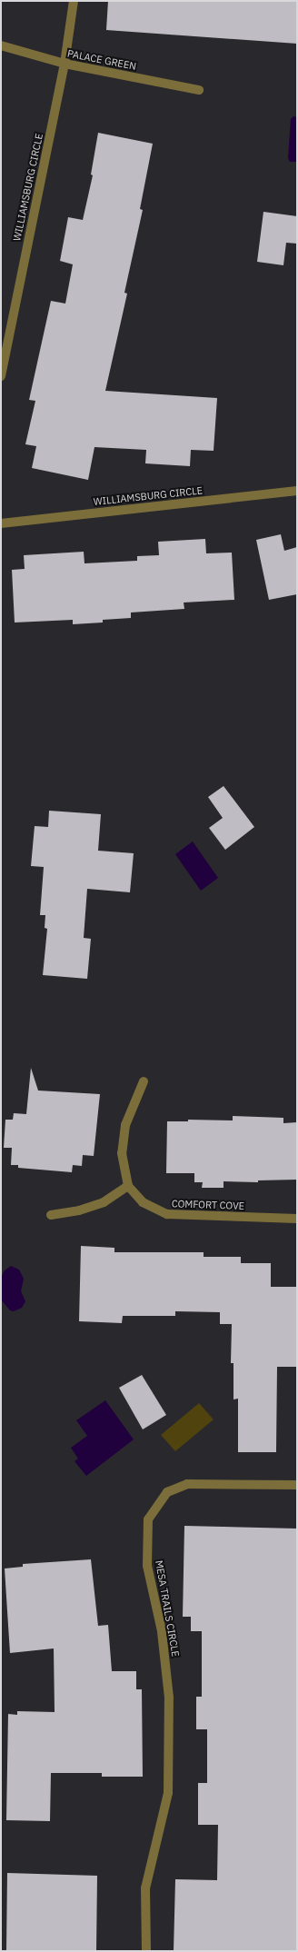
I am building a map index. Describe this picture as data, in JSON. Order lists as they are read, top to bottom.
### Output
{
  "streets": {
    "street": [
      "PALACE GREEN",
      "WILLIAMSBURG CIRCLE",
      "COMFORT COVE",
      "MESA TRAILS CIRCLE"
    ]
  },
  "crossings": [
    ["PALACE GREEN", "WILLIAMSBURG CIRCLE"]
  ]
}
